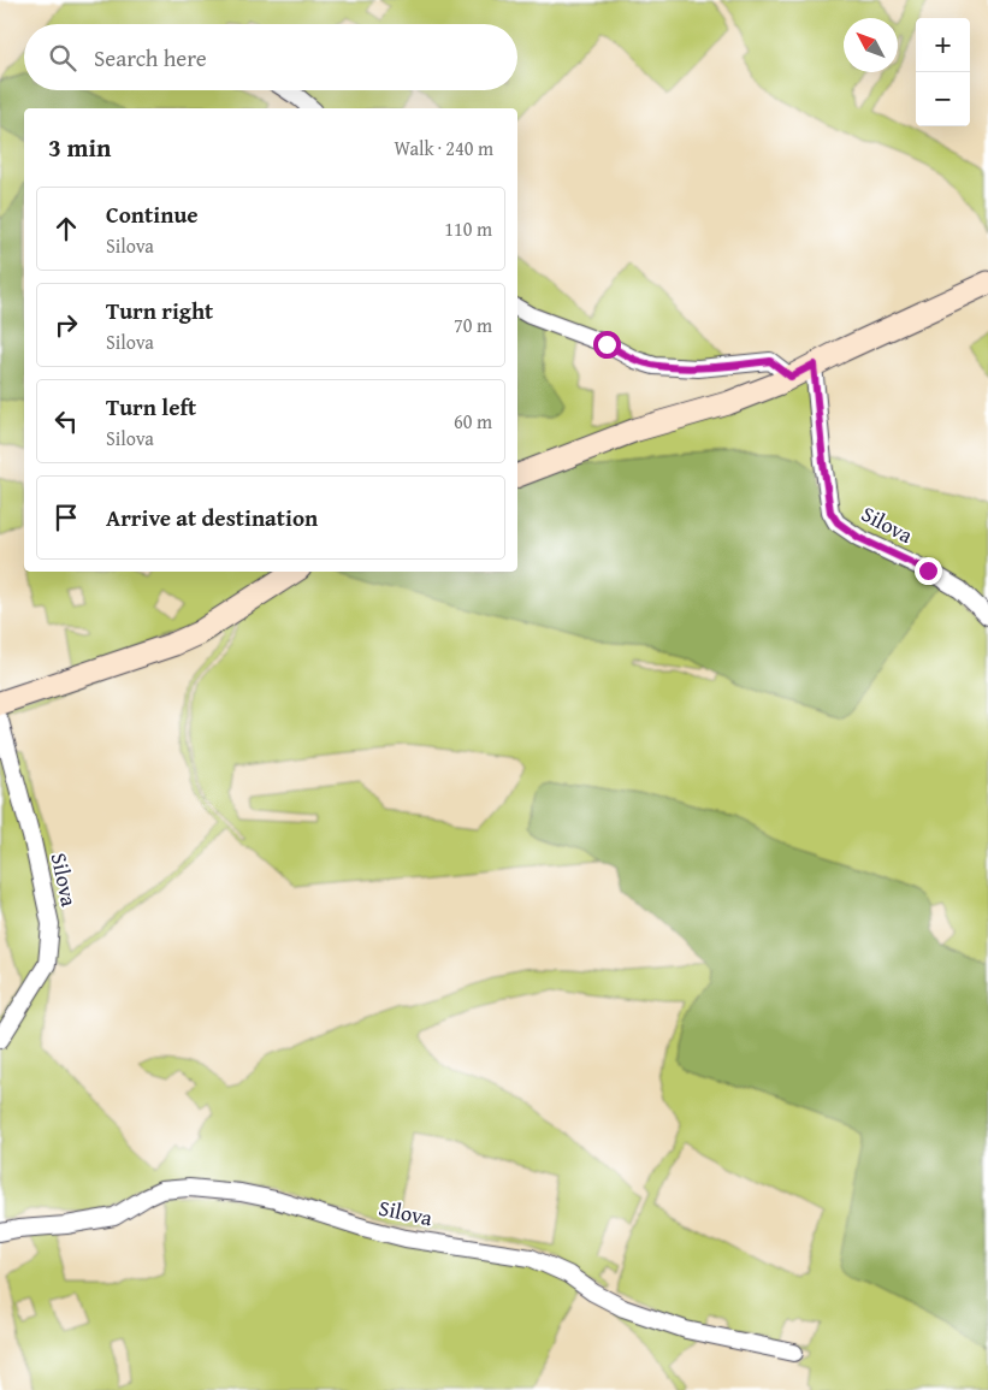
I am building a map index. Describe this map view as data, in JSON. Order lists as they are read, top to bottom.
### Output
{
  "streets": {
    "street": ["Silova"]
  },
  "north": "top left",
  "page": {
    "map_buttons": ["+", "−"],
    "search": "Search here",
    "heading": ["3 min", "Walk · 240 m"],
    "list": [
      ["Continue", "Silova", "110 m"],
      ["Turn right", "Silova", "70 m"],
      ["Turn left", "Silova", "60 m"],
      "Arrive at destination"
    ]
  }
}
